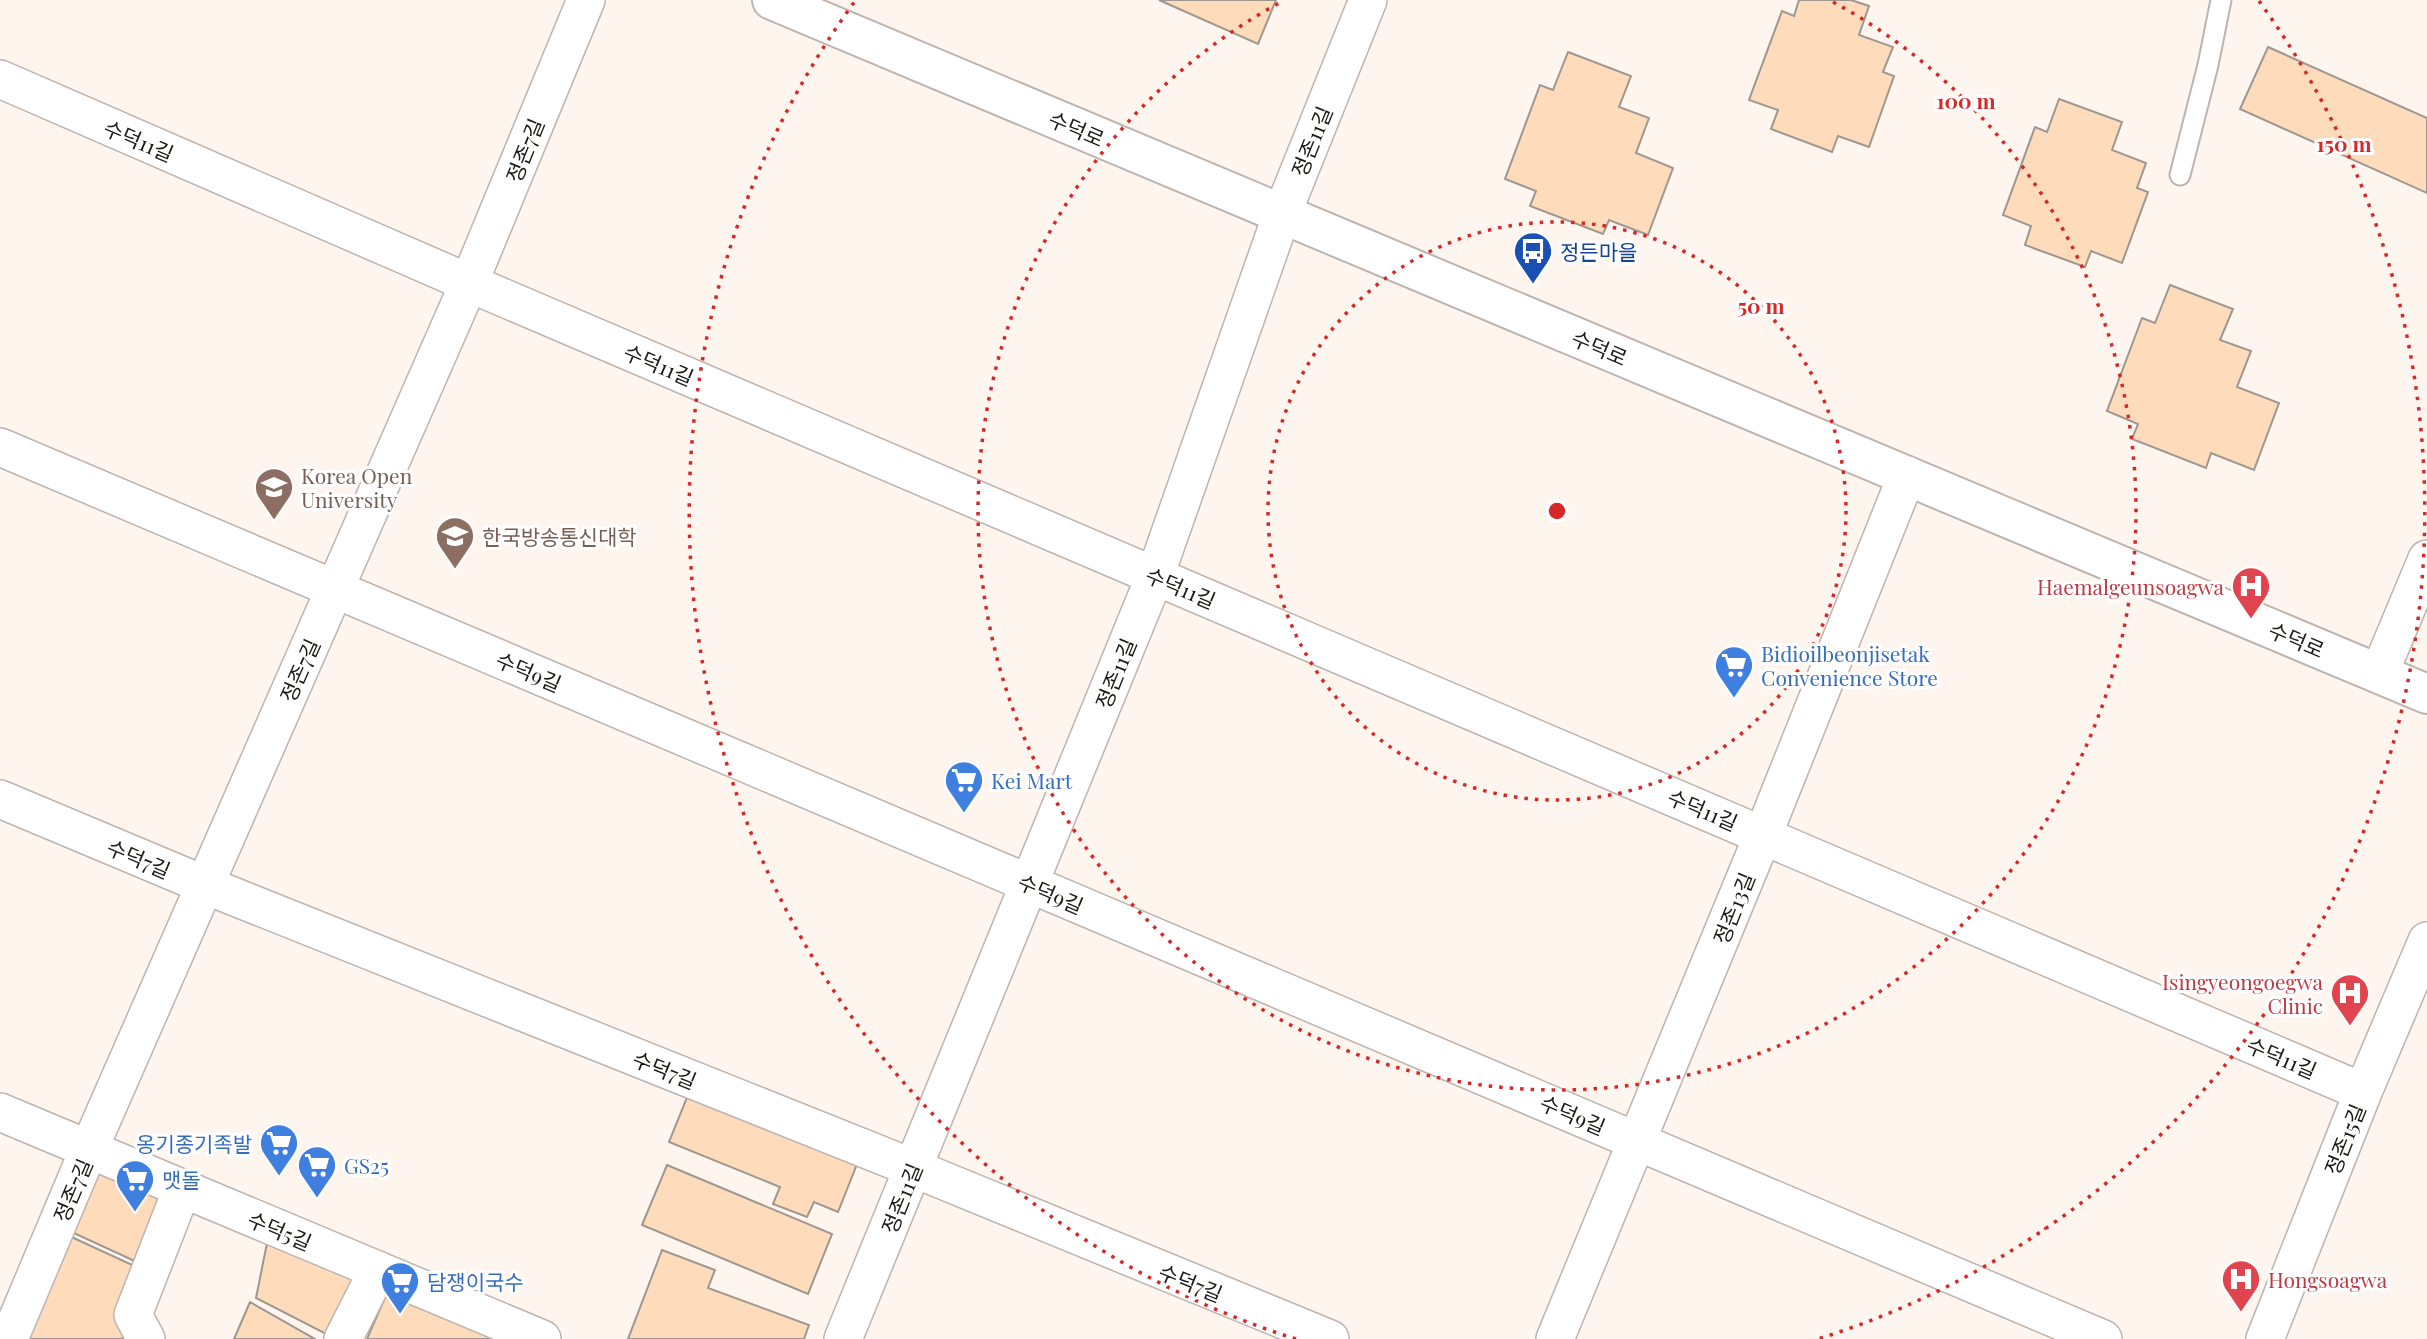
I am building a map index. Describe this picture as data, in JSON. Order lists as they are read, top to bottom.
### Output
{
  "streets": {
    "main road": ["수덕로"],
    "street": [
      "수덕11길",
      "정존11길",
      "정존7길",
      "수덕9길",
      "수덕7길",
      "정존13길",
      "정존15길",
      "수덕5길"
    ]
  },
  "crossings": [
    ["수덕로", "정존11길"],
    ["수덕로", "정존13길"],
    ["수덕11길", "정존11길"],
    ["수덕11길", "정존7길"],
    ["수덕11길", "정존13길"],
    ["수덕11길", "정존15길"],
    ["정존11길", "수덕9길"],
    ["정존11길", "수덕7길"],
    ["정존7길", "수덕9길"],
    ["정존7길", "수덕7길"],
    ["정존7길", "수덕5길"],
    ["수덕9길", "정존13길"]
  ],
  "places": {
    "bus stop": ["정든마을"],
    "school or university": ["Korea Open University", "한국방송통신대학"],
    "hospital": ["Haemalgeunsoagwa", "Isingyeongoegwa Clinic", "Hongsoagwa"],
    "supermarket": [
      "Bidioilbeonjisetak Convenience Store",
      "Kei Mart",
      "옹기종기족발",
      "GS25",
      "맷돌",
      "담쟁이국수"
    ]
  },
  "rings": ["100 m", "150 m", "50 m"]
}
